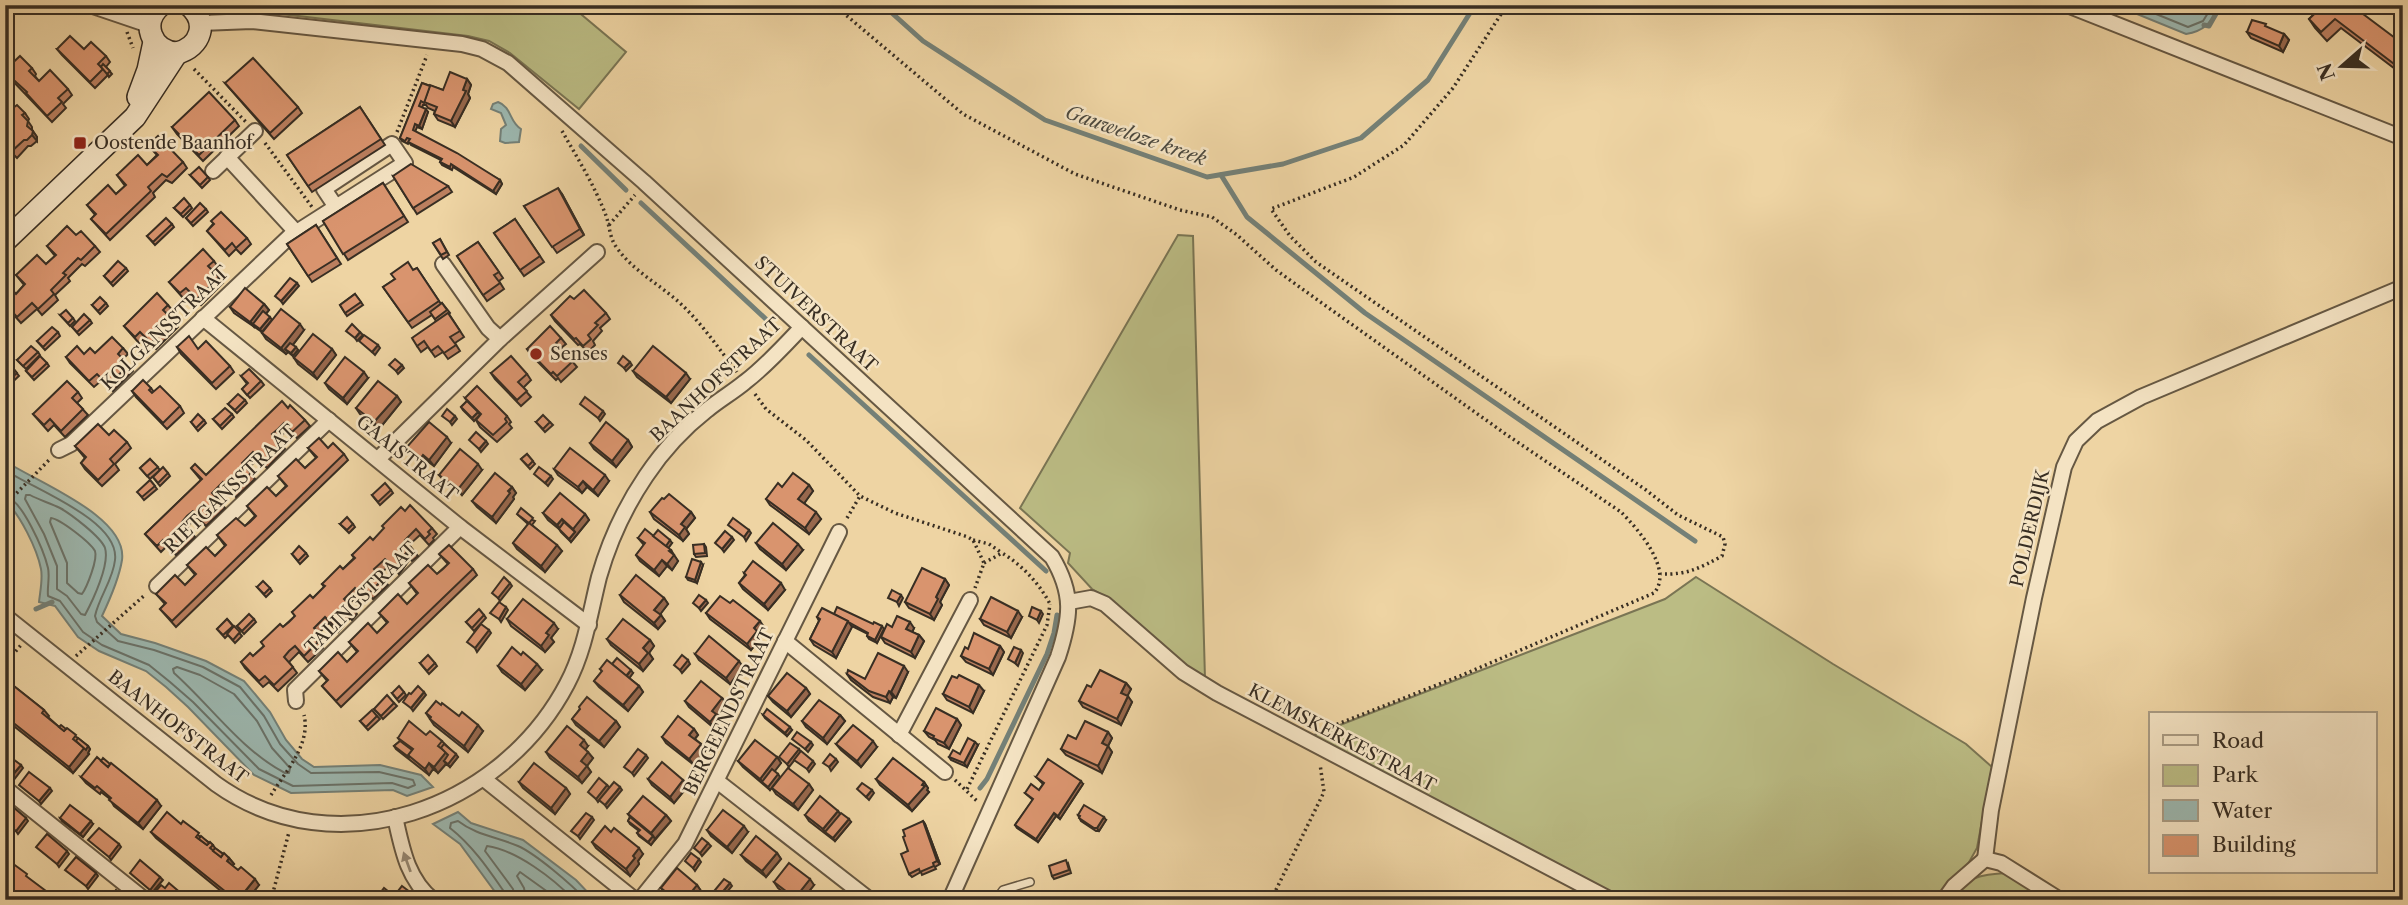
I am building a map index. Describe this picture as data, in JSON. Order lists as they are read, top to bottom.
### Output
{
  "streets": {
    "street": [
      "STUIVERSTRAAT",
      "KOLGANSSTRAAT",
      "BAANHOFSTRAAT",
      "GAAISTRAAT",
      "RIETGANSSTRAAT",
      "POLDERDIJK",
      "TALINGSTRAAT",
      "BERGEENDSTRAAT",
      "KLEMSKERKESTRAAT"
    ]
  },
  "crossings": [
    ["STUIVERSTRAAT", "BAANHOFSTRAAT"],
    ["STUIVERSTRAAT", "KLEMSKERKESTRAAT"],
    ["KOLGANSSTRAAT", "GAAISTRAAT"],
    ["BAANHOFSTRAAT", "GAAISTRAAT"],
    ["GAAISTRAAT", "RIETGANSSTRAAT"],
    ["GAAISTRAAT", "TALINGSTRAAT"]
  ],
  "water": ["Gauweloze kreek"],
  "places": {
    "transit": ["Oostende Baanhof"],
    "other": ["Senses"]
  },
  "legend": [
    "Road",
    "Park",
    "Water",
    "Building"
  ],
  "north": "left"
}
